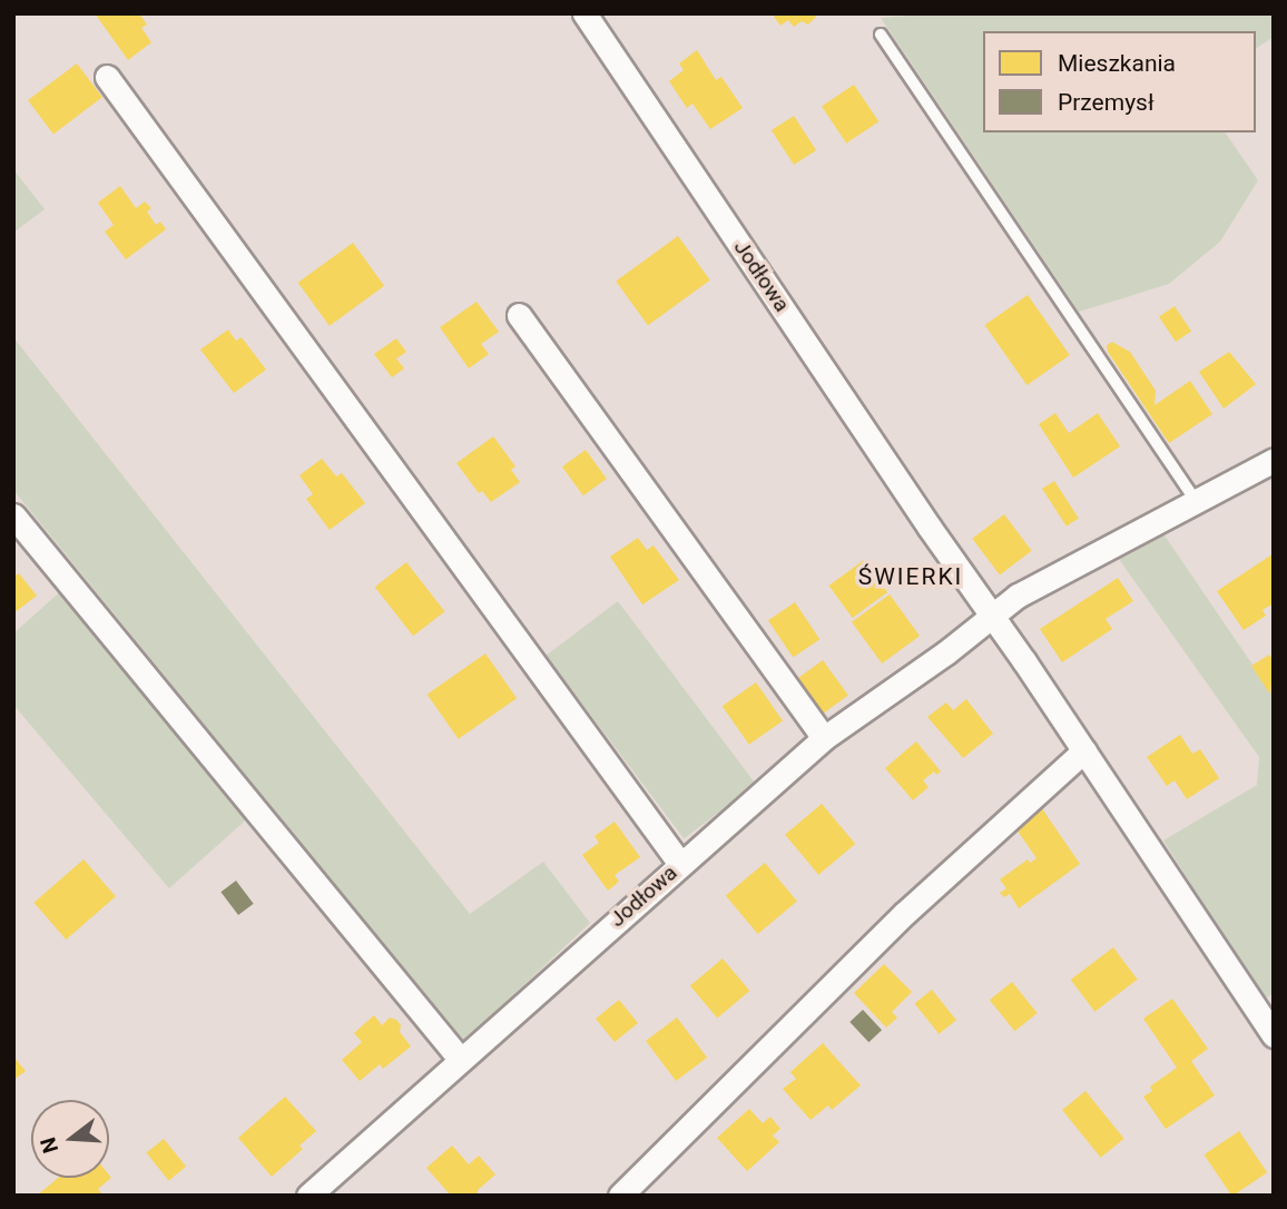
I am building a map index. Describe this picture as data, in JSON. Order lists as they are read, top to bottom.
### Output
{
  "streets": {
    "street": ["Jodłowa"]
  },
  "districts": ["ŚWIERKI"],
  "legend": ["Mieszkania", "Przemysł"],
  "north": "left"
}
